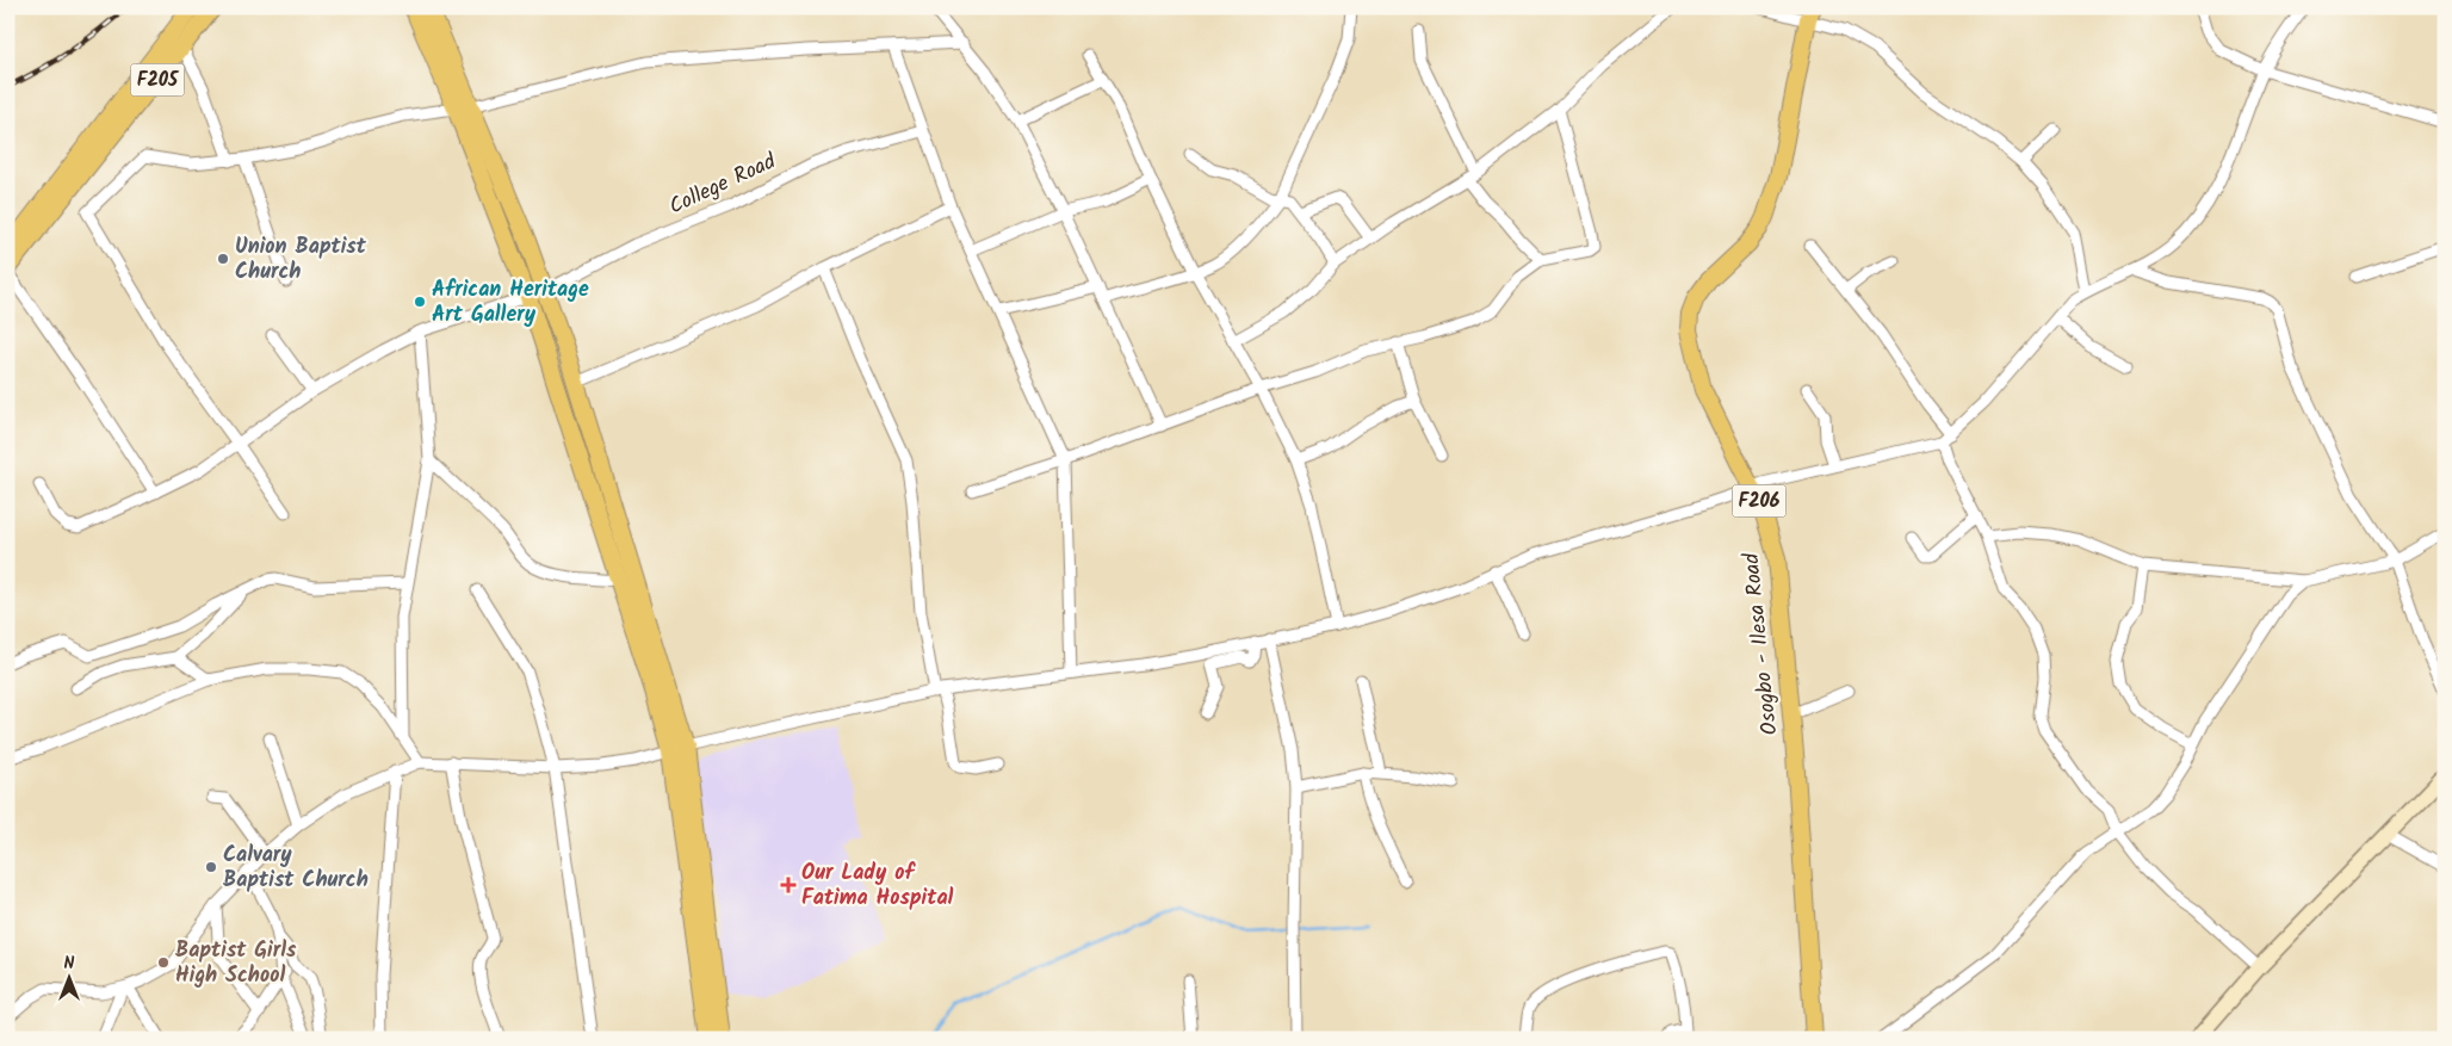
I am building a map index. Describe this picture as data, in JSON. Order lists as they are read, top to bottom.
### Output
{
  "streets": {
    "main road": ["F205", "F206", "Osogbo - Ilesa Road"],
    "street": ["College Road"]
  },
  "places": {
    "other": [
      "Union Baptist Church",
      "African Heritage Art Gallery",
      "Calvary Baptist Church",
      "Baptist Girls High School"
    ],
    "health": ["Our Lady of Fatima Hospital"]
  },
  "north": "top"
}
